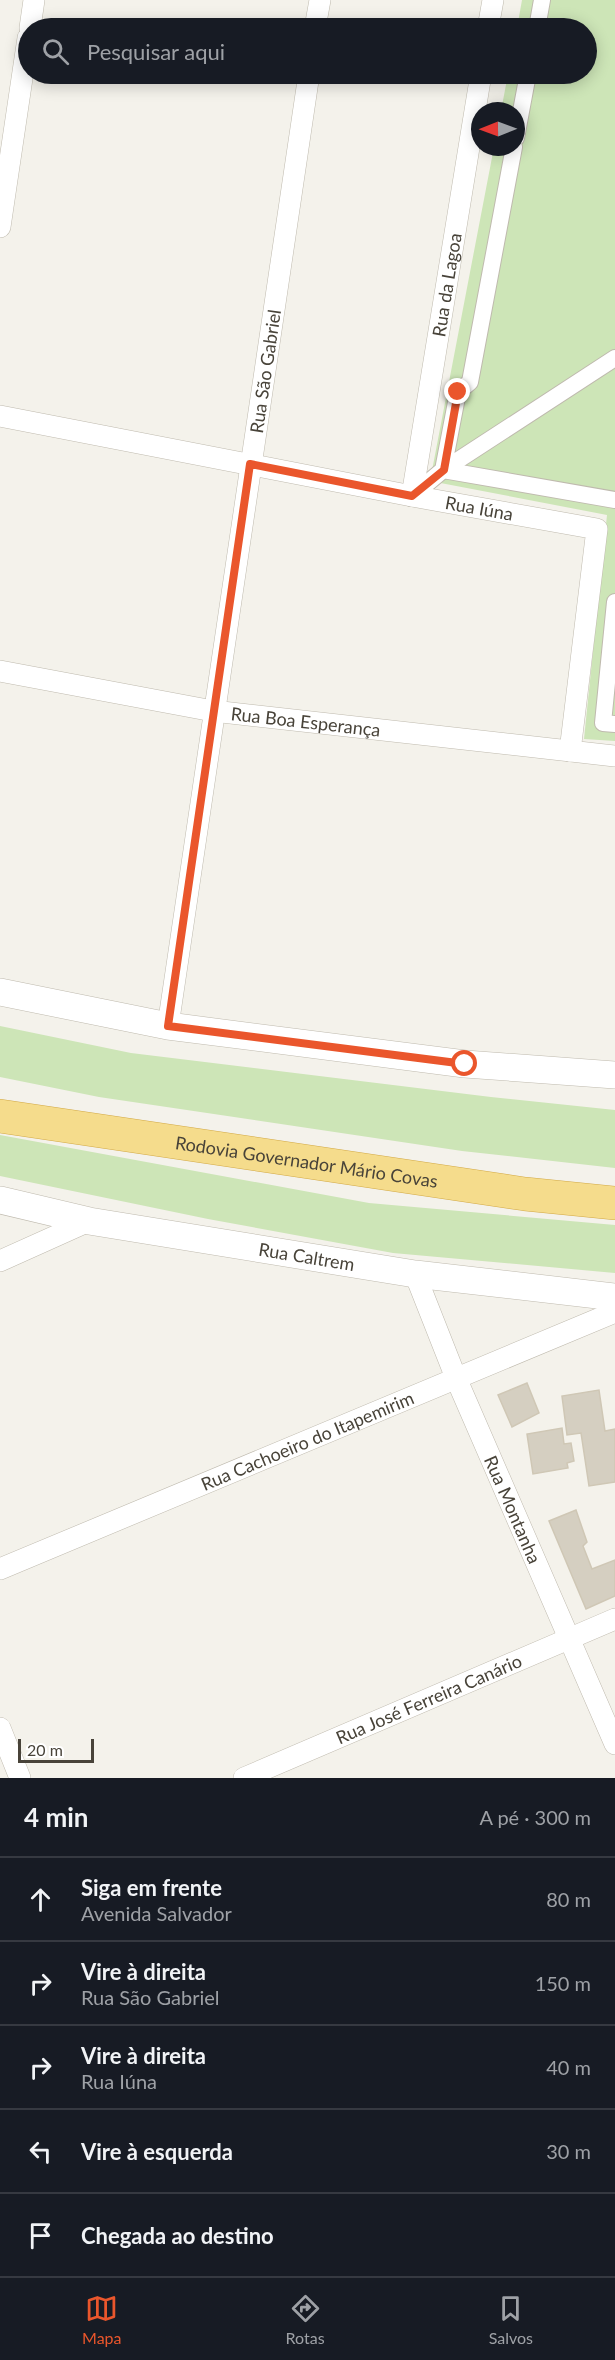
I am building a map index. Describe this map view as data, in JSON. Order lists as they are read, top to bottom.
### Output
{
  "streets": {
    "highway": ["Rodovia Governador Mário Covas"],
    "street": [
      "Rua da Lagoa",
      "Rua São Gabriel",
      "Rua Iúna",
      "Rua Boa Esperança",
      "Rua Caltrem",
      "Rua Cachoeiro do Itapemirim",
      "Rua Montanha",
      "Rua José Ferreira Canário"
    ]
  },
  "crossings": [
    ["Rua da Lagoa", "Rua Iúna"],
    ["Rua São Gabriel", "Rua Iúna"],
    ["Rua São Gabriel", "Rua Boa Esperança"],
    ["Rua Iúna", "Rua Boa Esperança"],
    ["Rua Caltrem", "Rua Montanha"],
    ["Rua Cachoeiro do Itapemirim", "Rua Montanha"],
    ["Rua Montanha", "Rua José Ferreira Canário"]
  ],
  "scale_bar": "20 m",
  "north": "left",
  "page": {
    "search": "Pesquisar aqui",
    "scale": "20 m",
    "heading": ["4 min", "A pé · 300 m"],
    "list": [
      ["Siga em frente", "Avenida Salvador", "80 m"],
      ["Vire à direita", "Rua São Gabriel", "150 m"],
      ["Vire à direita", "Rua Iúna", "40 m"],
      ["Vire à esquerda", "30 m"],
      "Chegada ao destino"
    ],
    "nav": ["Mapa", "Rotas", "Salvos"]
  }
}
